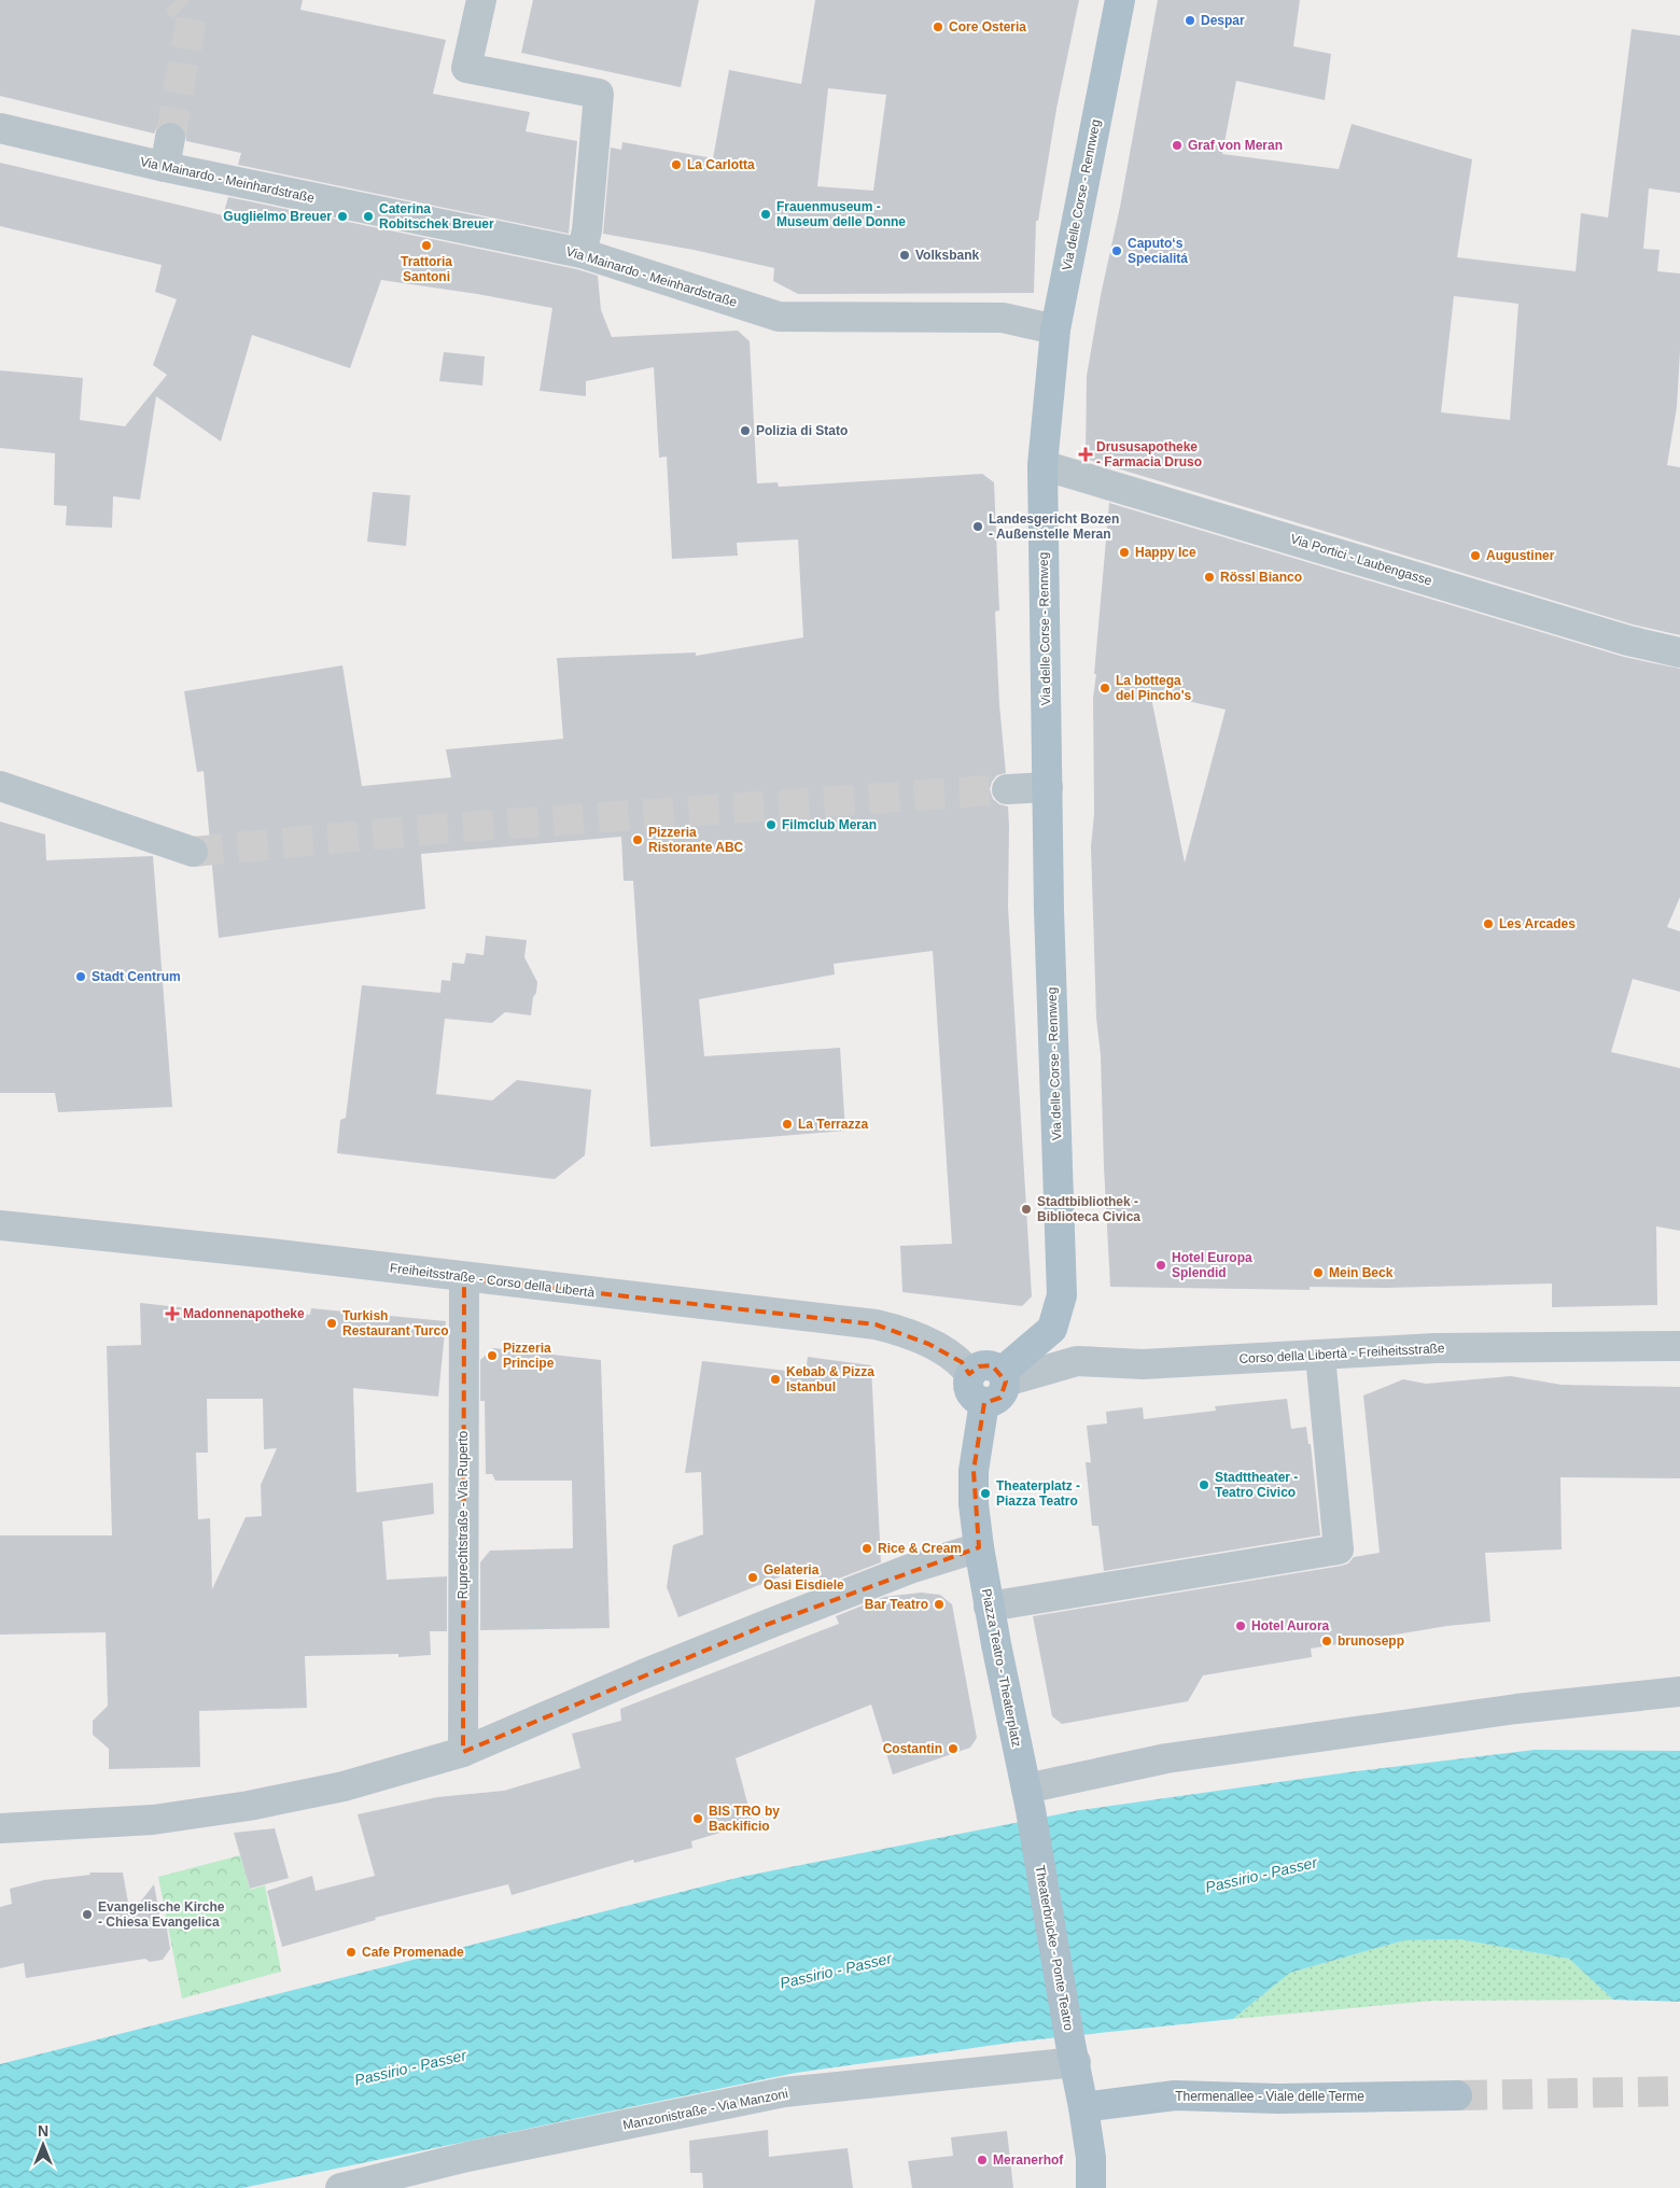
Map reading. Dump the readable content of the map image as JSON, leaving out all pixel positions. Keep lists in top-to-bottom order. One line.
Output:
{"streets":{"main road":["Via delle Corse - Rennweg","Piazza Teatro - Theaterplatz","Theaterbrücke - Ponte Teatro","Thermenallee - Viale delle Terme"],"street":["Via Mainardo - Meinhardstraße","Via Portici - Laubengasse","Freiheitsstraße - Corso della Libertà","Corso della Libertà - Freiheitsstraße","Ruprechtstraße - Via Ruperto","Manzonistraße - Via Manzoni"]},"crossings":[["Via Mainardo - Meinhardstraße","Via delle Corse - Rennweg"],["Via delle Corse - Rennweg","Via Portici - Laubengasse"],["Via delle Corse - Rennweg","Freiheitsstraße - Corso della Libertà"],["Via delle Corse - Rennweg","Corso della Libertà - Freiheitsstraße"],["Freiheitsstraße - Corso della Libertà","Corso della Libertà - Freiheitsstraße"],["Freiheitsstraße - Corso della Libertà","Ruprechtstraße - Via Ruperto"],["Piazza Teatro - Theaterplatz","Theaterbrücke - Ponte Teatro"],["Theaterbrücke - Ponte Teatro","Thermenallee - Viale delle Terme"],["Theaterbrücke - Ponte Teatro","Manzonistraße - Via Manzoni"]],"water":["Passirio - Passer"],"places":{"other":["Despar","Core Osteria","Graf von Meran","La Carlotta","Frauenmuseum - Museum delle Donne","Guglielmo Breuer","Caterina Robitschek Breuer","Trattoria Santoni","Caputo‘s Specialitá","Volksbank","Polizia di Stato","Landesgericht Bozen - Außenstelle Meran","Happy Ice","Augustiner","Rössl Bianco","La bottega del Pincho's","Filmclub Meran","Pizzeria Ristorante ABC","Les Arcades","Stadt Centrum","La Terrazza","Stadtbibliothek - Biblioteca Civica","Hotel Europa Splendid","Mein Beck","Turkish Restaurant Turco","Pizzeria Principe","Kebab & Pizza Istanbul","Stadttheater - Teatro Civico","Theaterplatz - Piazza Teatro","Rice & Cream","Gelateria Oasi Eisdiele","Bar Teatro","Hotel Aurora","brunosepp","Costantin","BIS TRO by Backificio","Evangelische Kirche - Chiesa Evangelica","Cafe Promenade","Meranerhof"],"health":["Drususapotheke - Farmacia Druso","Madonnenapotheke"]},"north":"top"}
